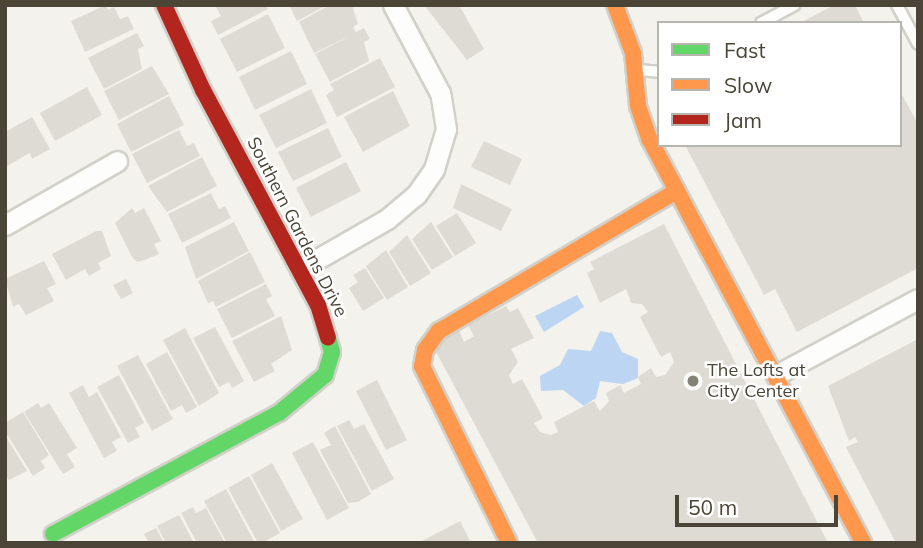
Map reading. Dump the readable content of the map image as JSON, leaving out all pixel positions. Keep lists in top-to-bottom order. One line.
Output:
{"streets":{"street":["Southern Gardens Drive"]},"places":["The Lofts at City Center"],"legend":["Fast","Slow","Jam"],"scale_bar":"50 m"}
